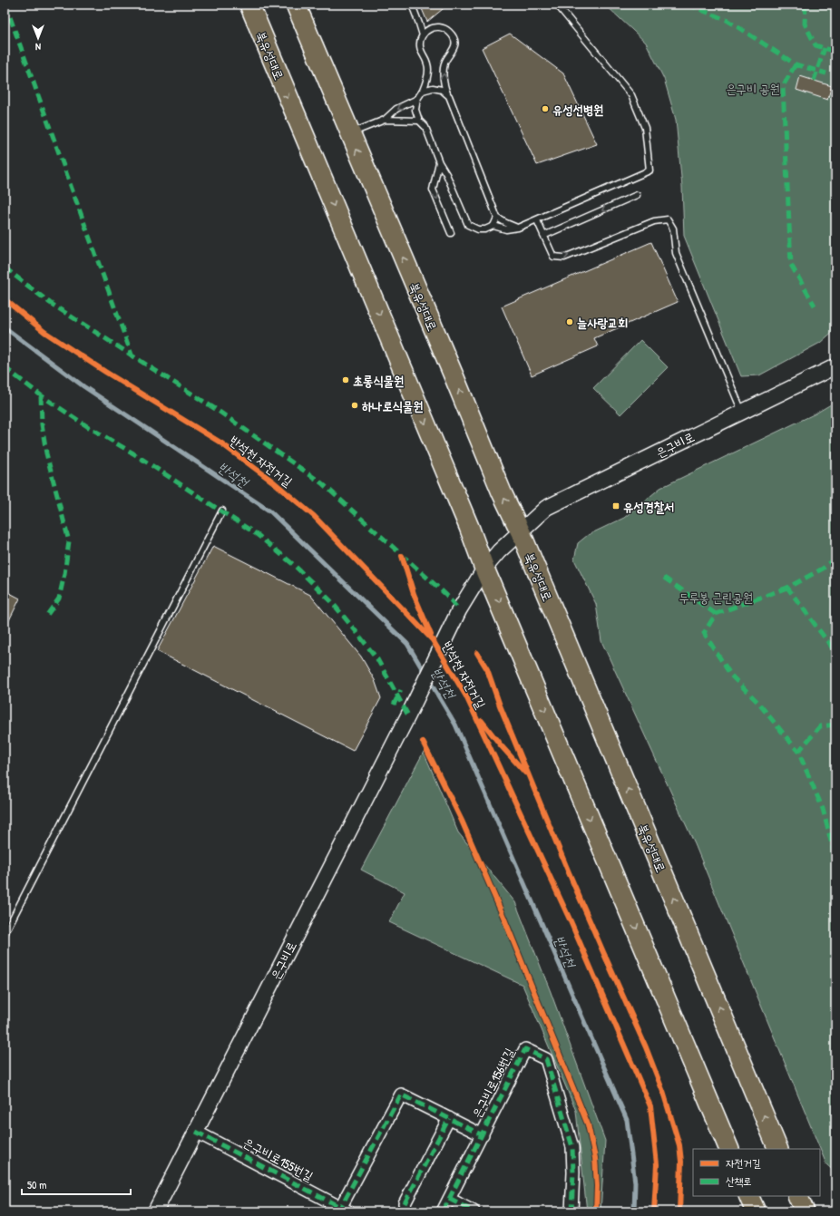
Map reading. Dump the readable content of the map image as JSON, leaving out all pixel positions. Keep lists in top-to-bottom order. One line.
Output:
{"streets":{"main road":["북유성대로"],"street":["은구비로","은구비로156번길","은구비로155번길"],"cycle path":["반석천 자전거길"]},"crossings":[["북유성대로","은구비로"],["은구비로","은구비로155번길"]],"water":["반석천"],"parks":["은구비 공원","두루봉 근린공원"],"places":{"other":["유성선병원","늘사랑교회","초롱식물원","하나로식물원"],"transit":["유성경찰서"]},"legend":["자전거길","산책로"],"scale_bar":"50 m","north":"bottom"}
